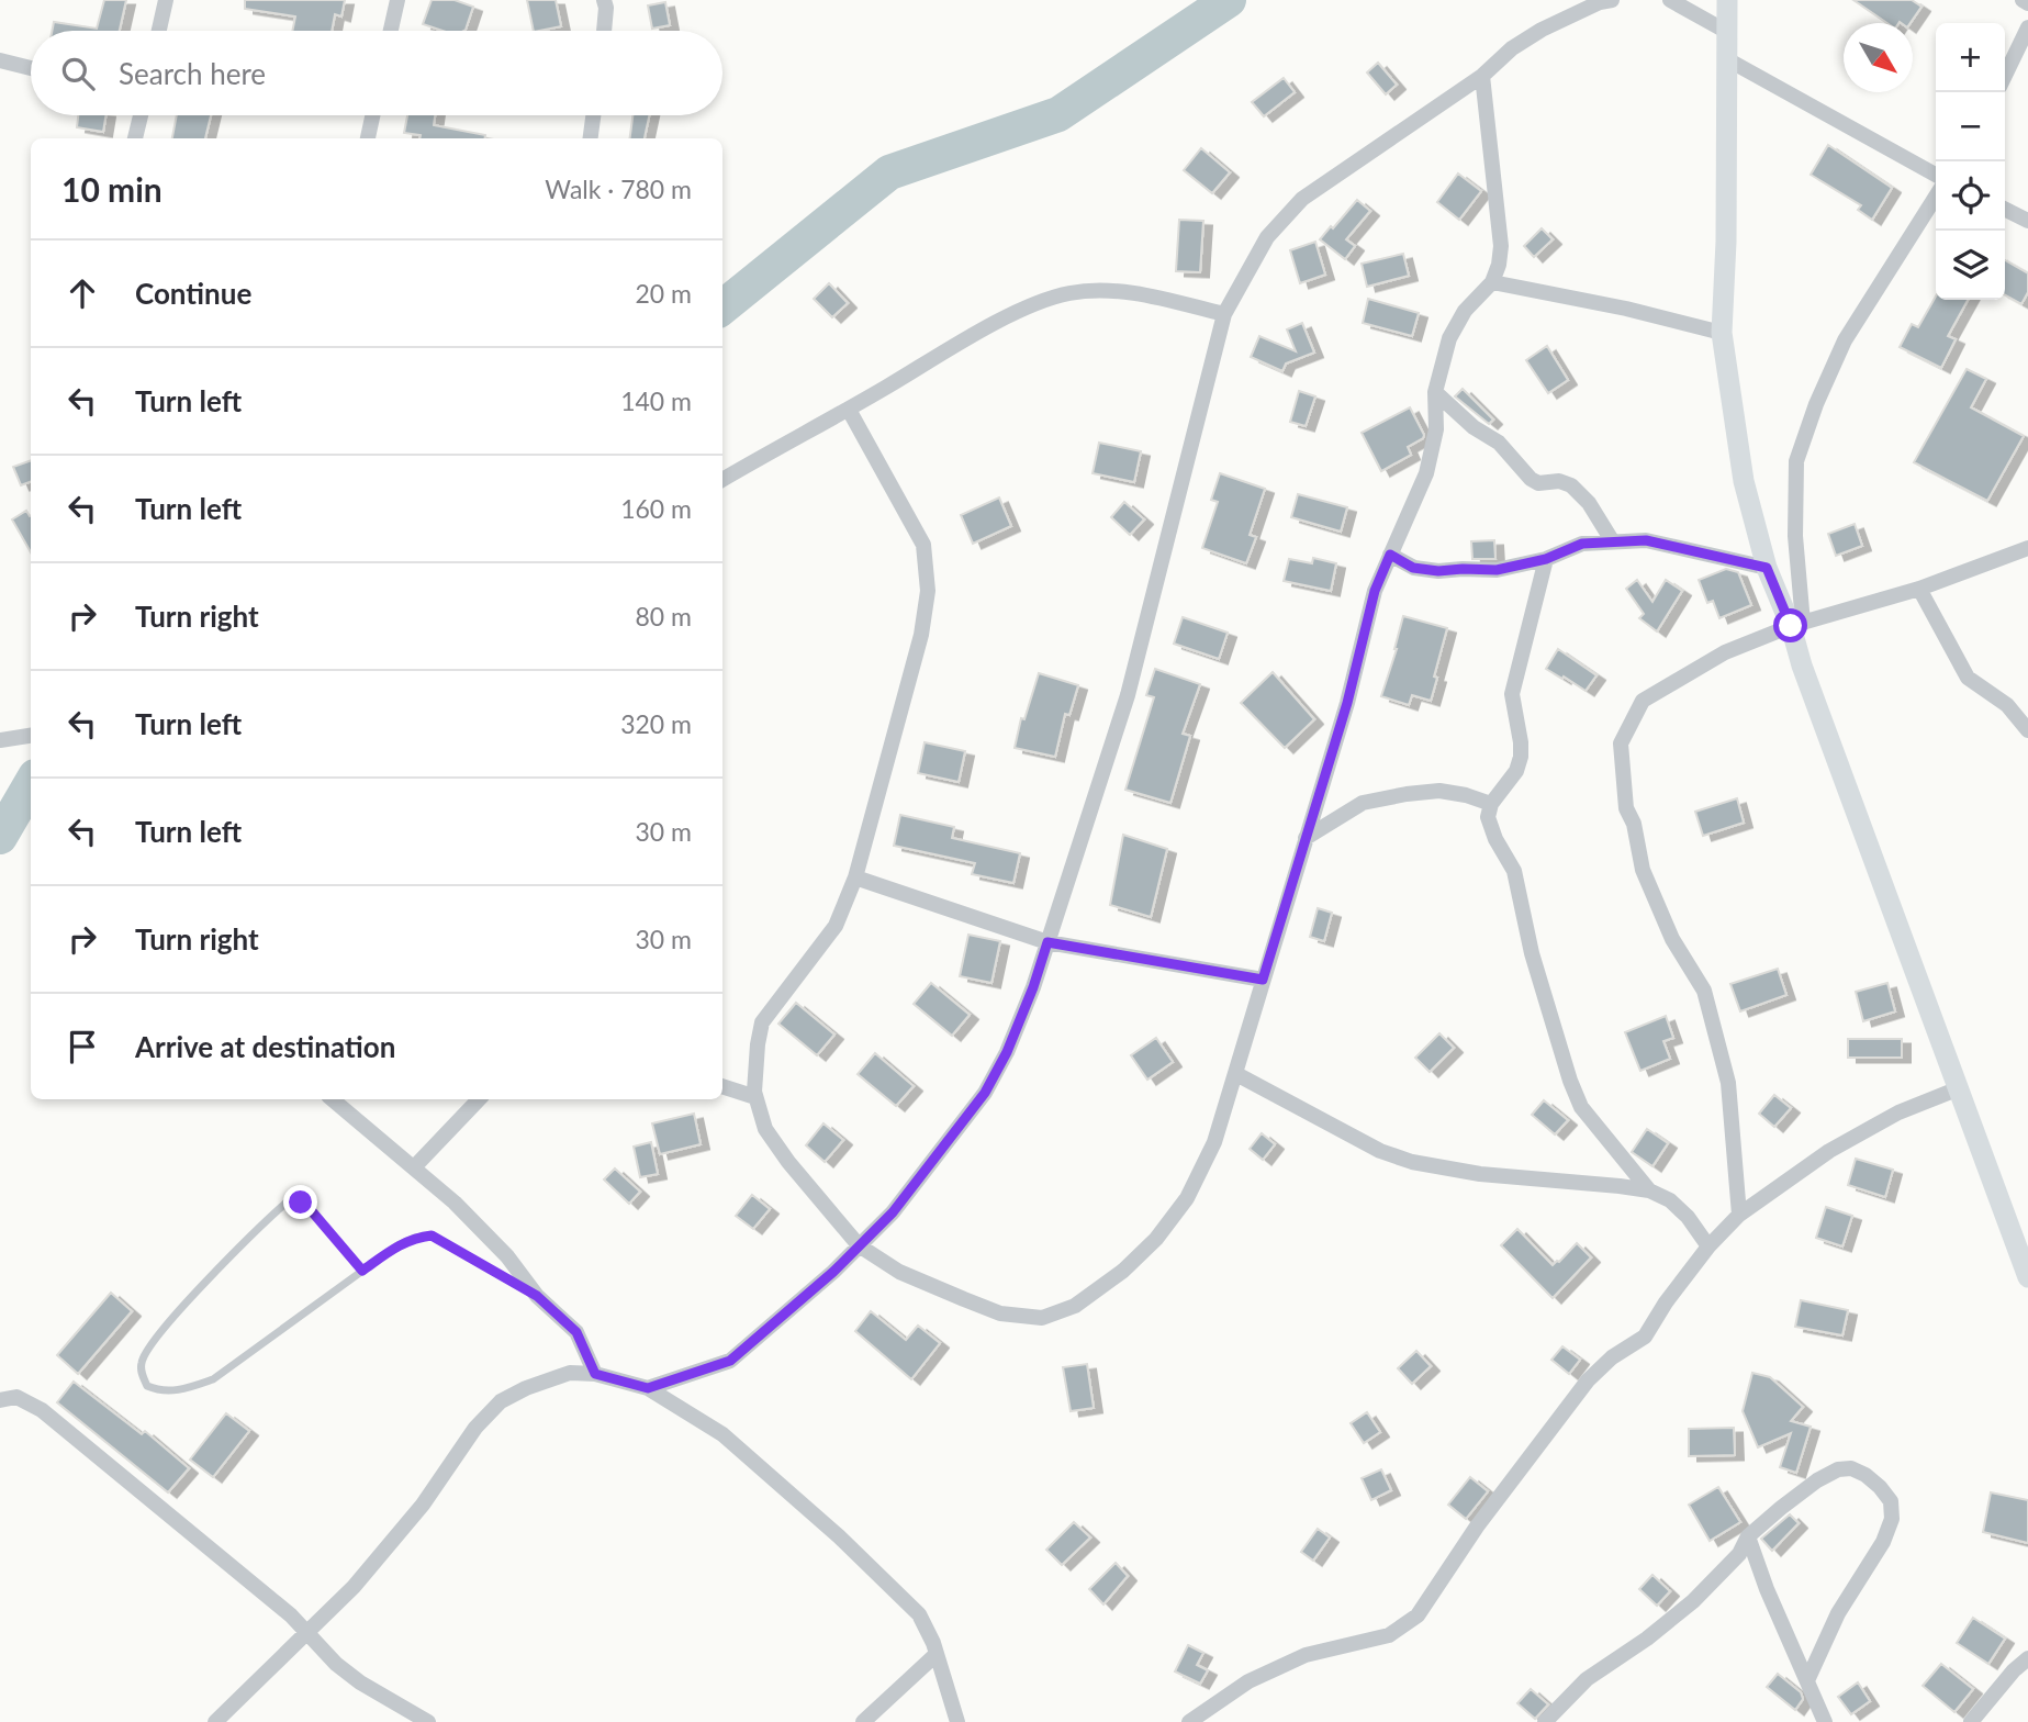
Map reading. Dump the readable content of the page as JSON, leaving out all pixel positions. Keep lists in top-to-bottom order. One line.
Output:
{"north":"bottom right","page":{"map_buttons":["+","−"],"search":"Search here","heading":["10 min","Walk · 780 m"],"list":[["Continue","20 m"],["Turn left","140 m"],["Turn left","160 m"],["Turn right","80 m"],["Turn left","320 m"],["Turn left","30 m"],["Turn right","30 m"],"Arrive at destination"]}}
